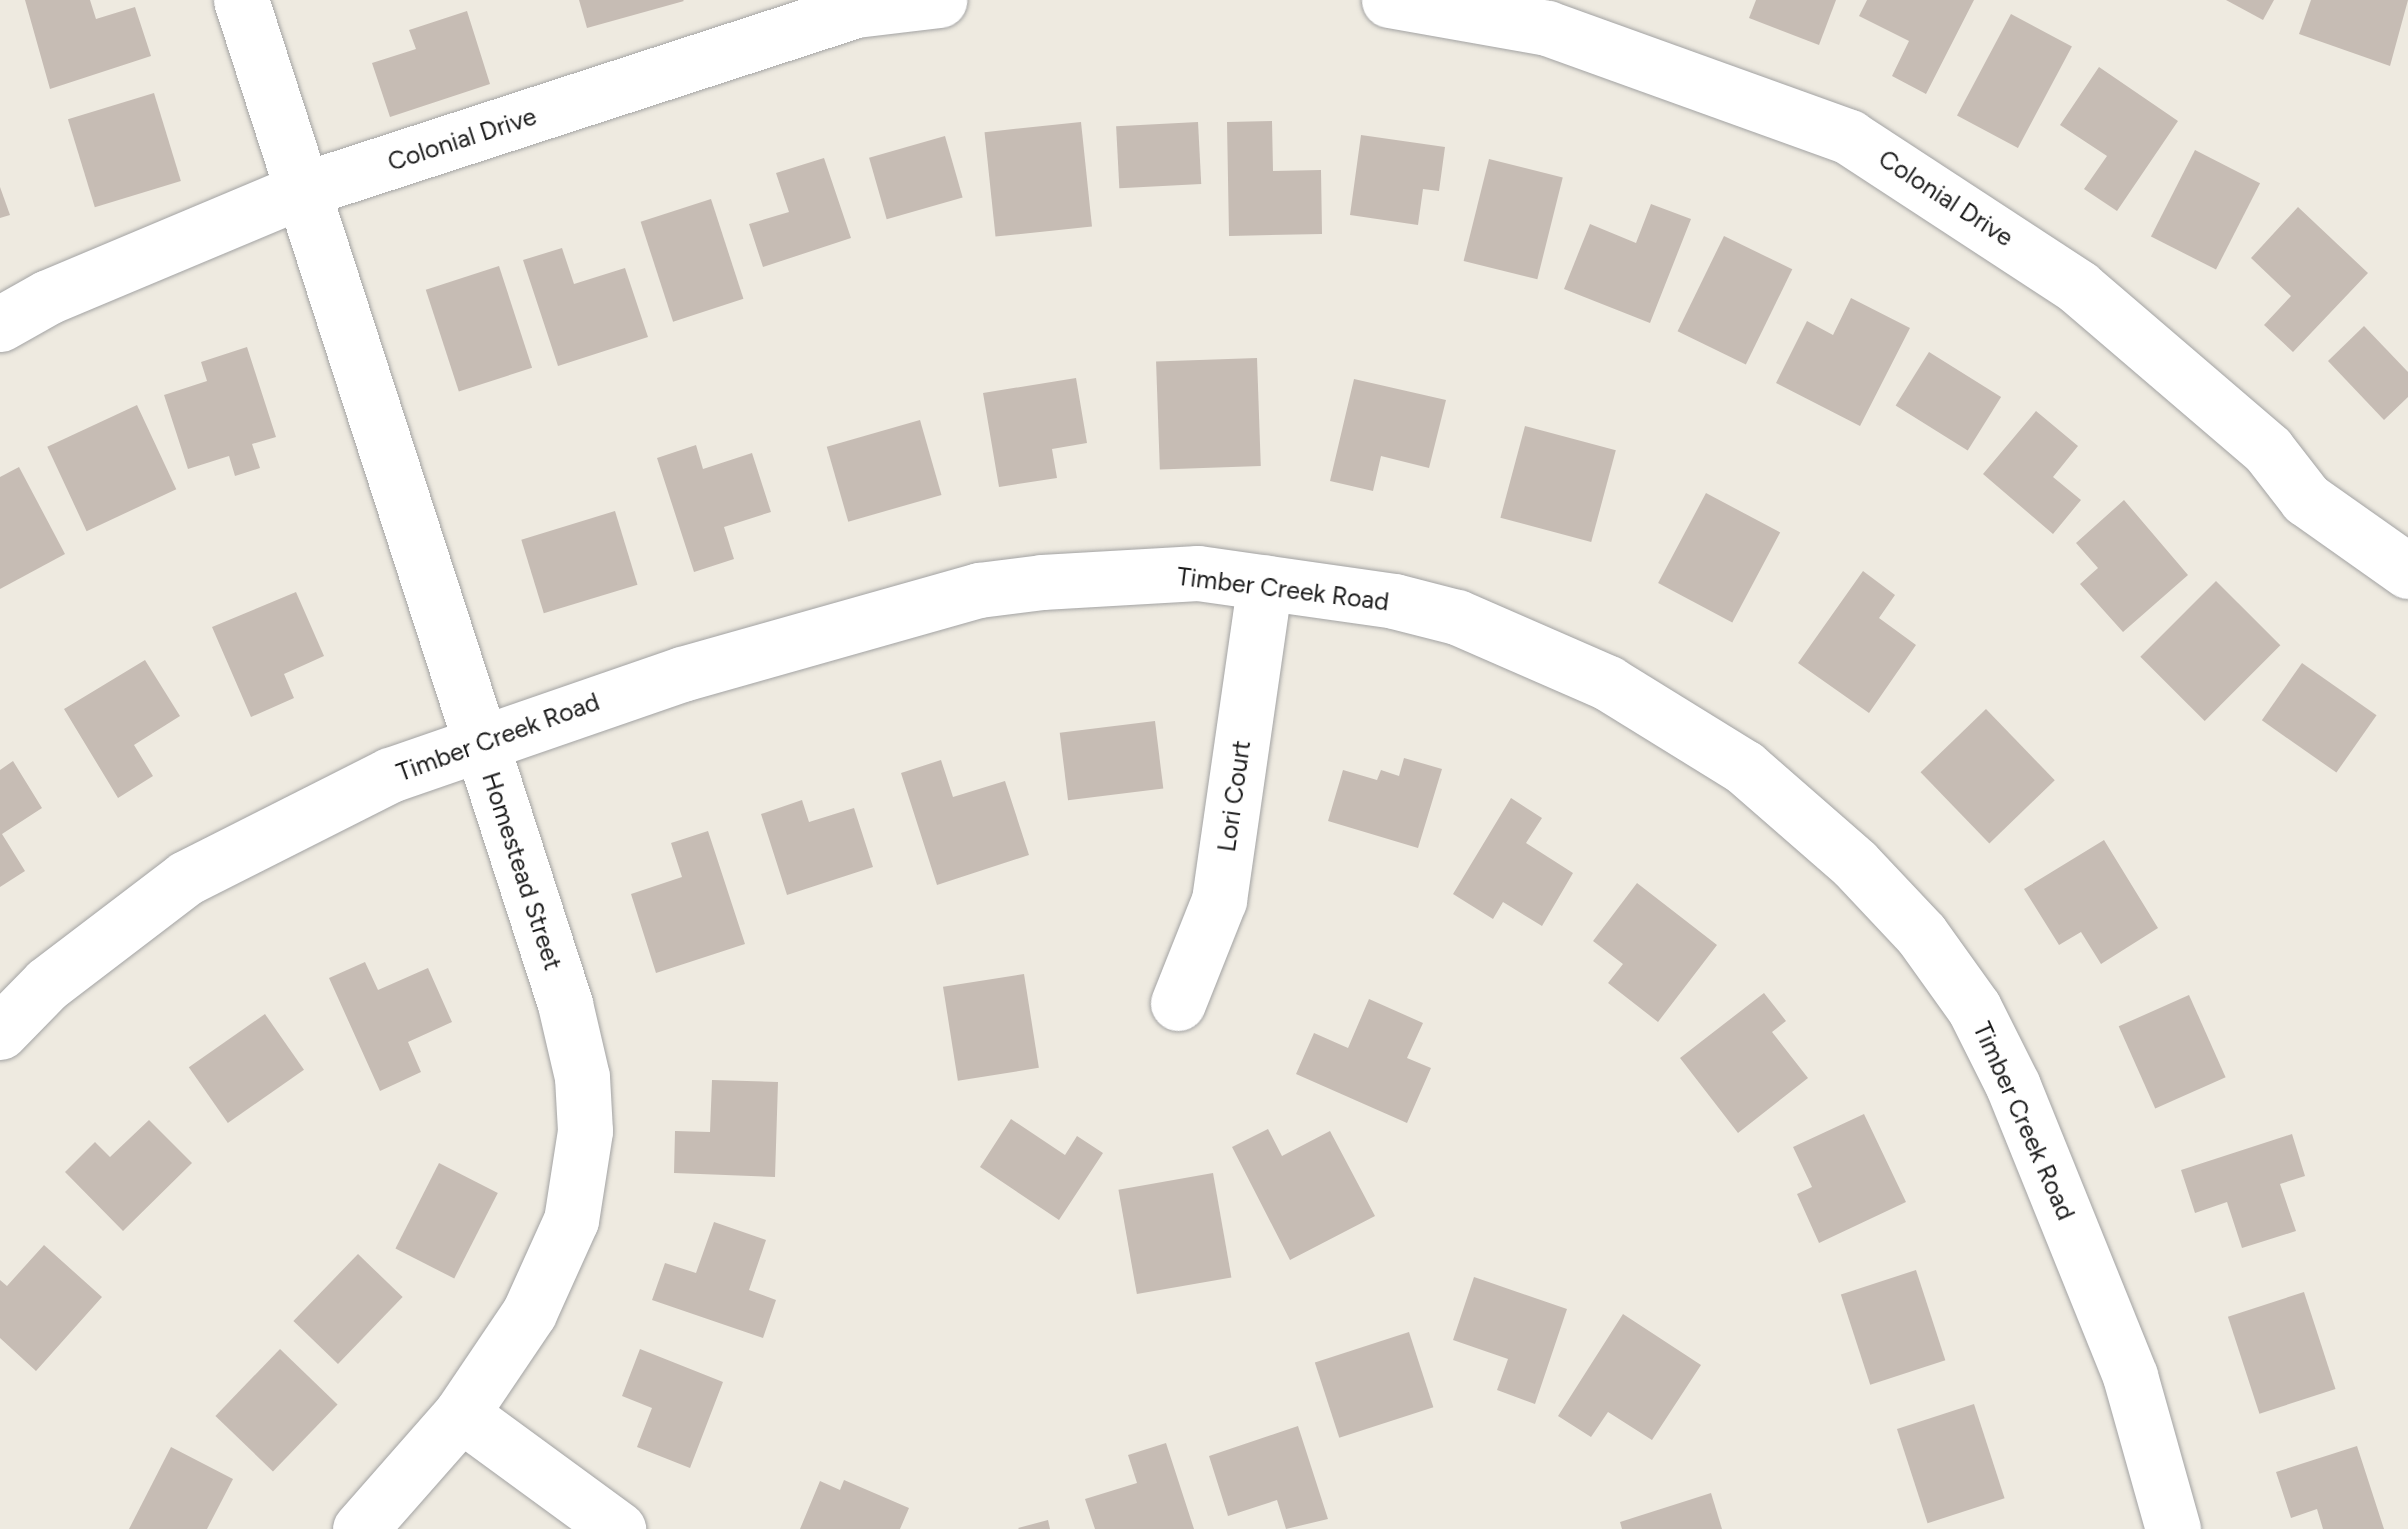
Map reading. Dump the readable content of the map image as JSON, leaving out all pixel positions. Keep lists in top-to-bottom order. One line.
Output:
{"streets":{"street":["Colonial Drive","Timber Creek Road","Lori Court","Homestead Street"]},"crossings":[["Colonial Drive","Homestead Street"],["Timber Creek Road","Lori Court"],["Timber Creek Road","Homestead Street"]]}
